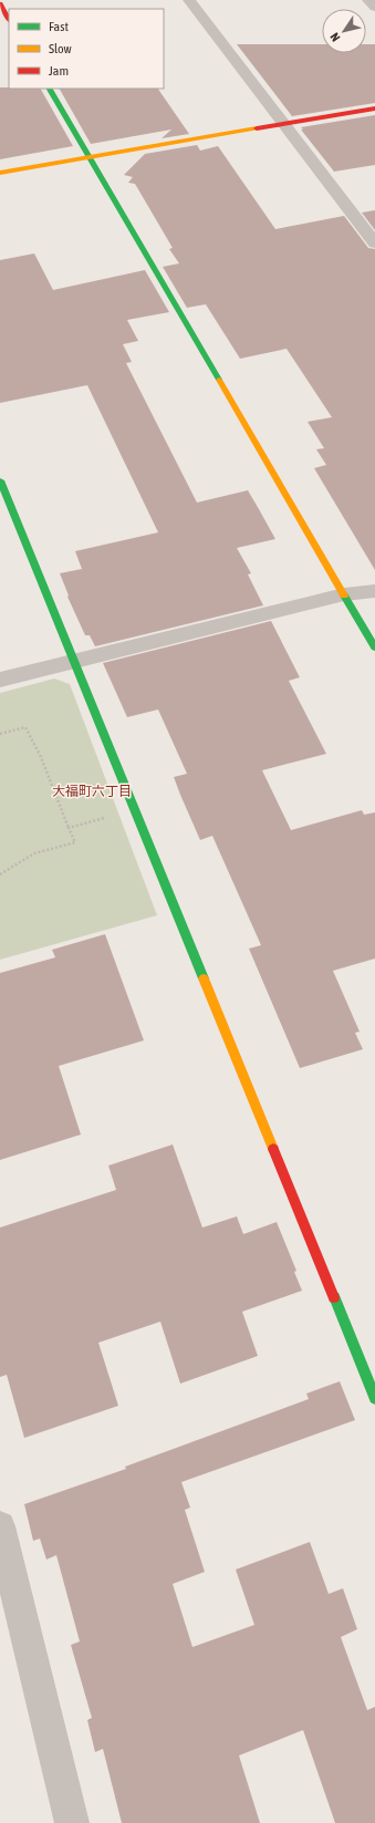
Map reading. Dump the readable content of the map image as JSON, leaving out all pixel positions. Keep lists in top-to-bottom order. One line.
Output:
{"districts":["大福町六丁目"],"legend":["Fast","Slow","Jam"],"north":"bottom left"}
